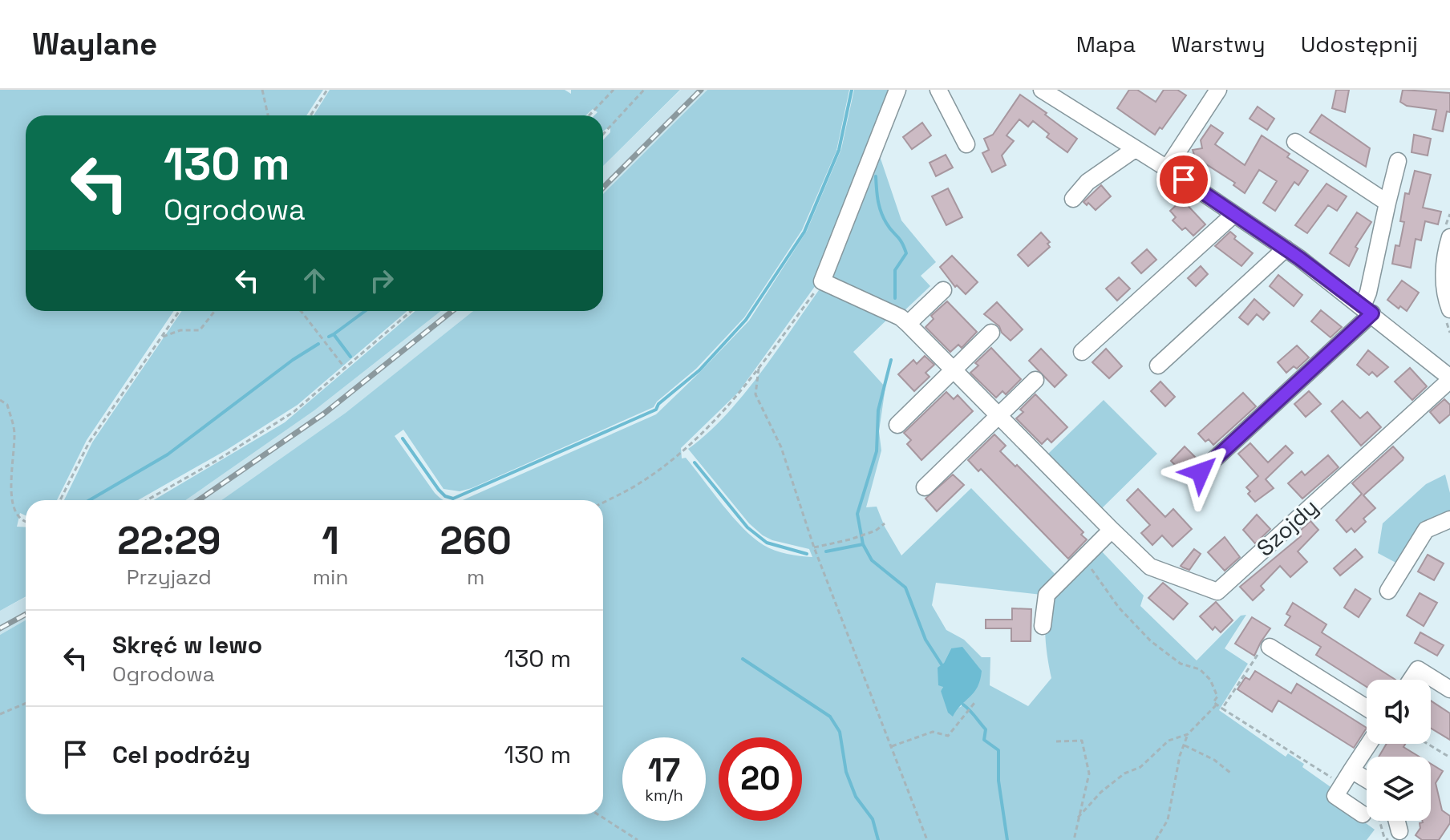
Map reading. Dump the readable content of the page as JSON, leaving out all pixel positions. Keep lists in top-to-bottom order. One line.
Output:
{"streets":{"street":["Szojdy"]},"page":{"header":"Waylane","nav":["Mapa","Warstwy","Udostępnij"],"turn":["130 m","Ogrodowa"],"eta":["22:29","Przyjazd","1","min","260","m"],"list":[{"name":"Skręć w lewo","note":"Ogrodowa","value":"130 m"},{"name":"Cel podróży","value":"130 m"}],"speed":"17 km/h","limit":"20"}}
